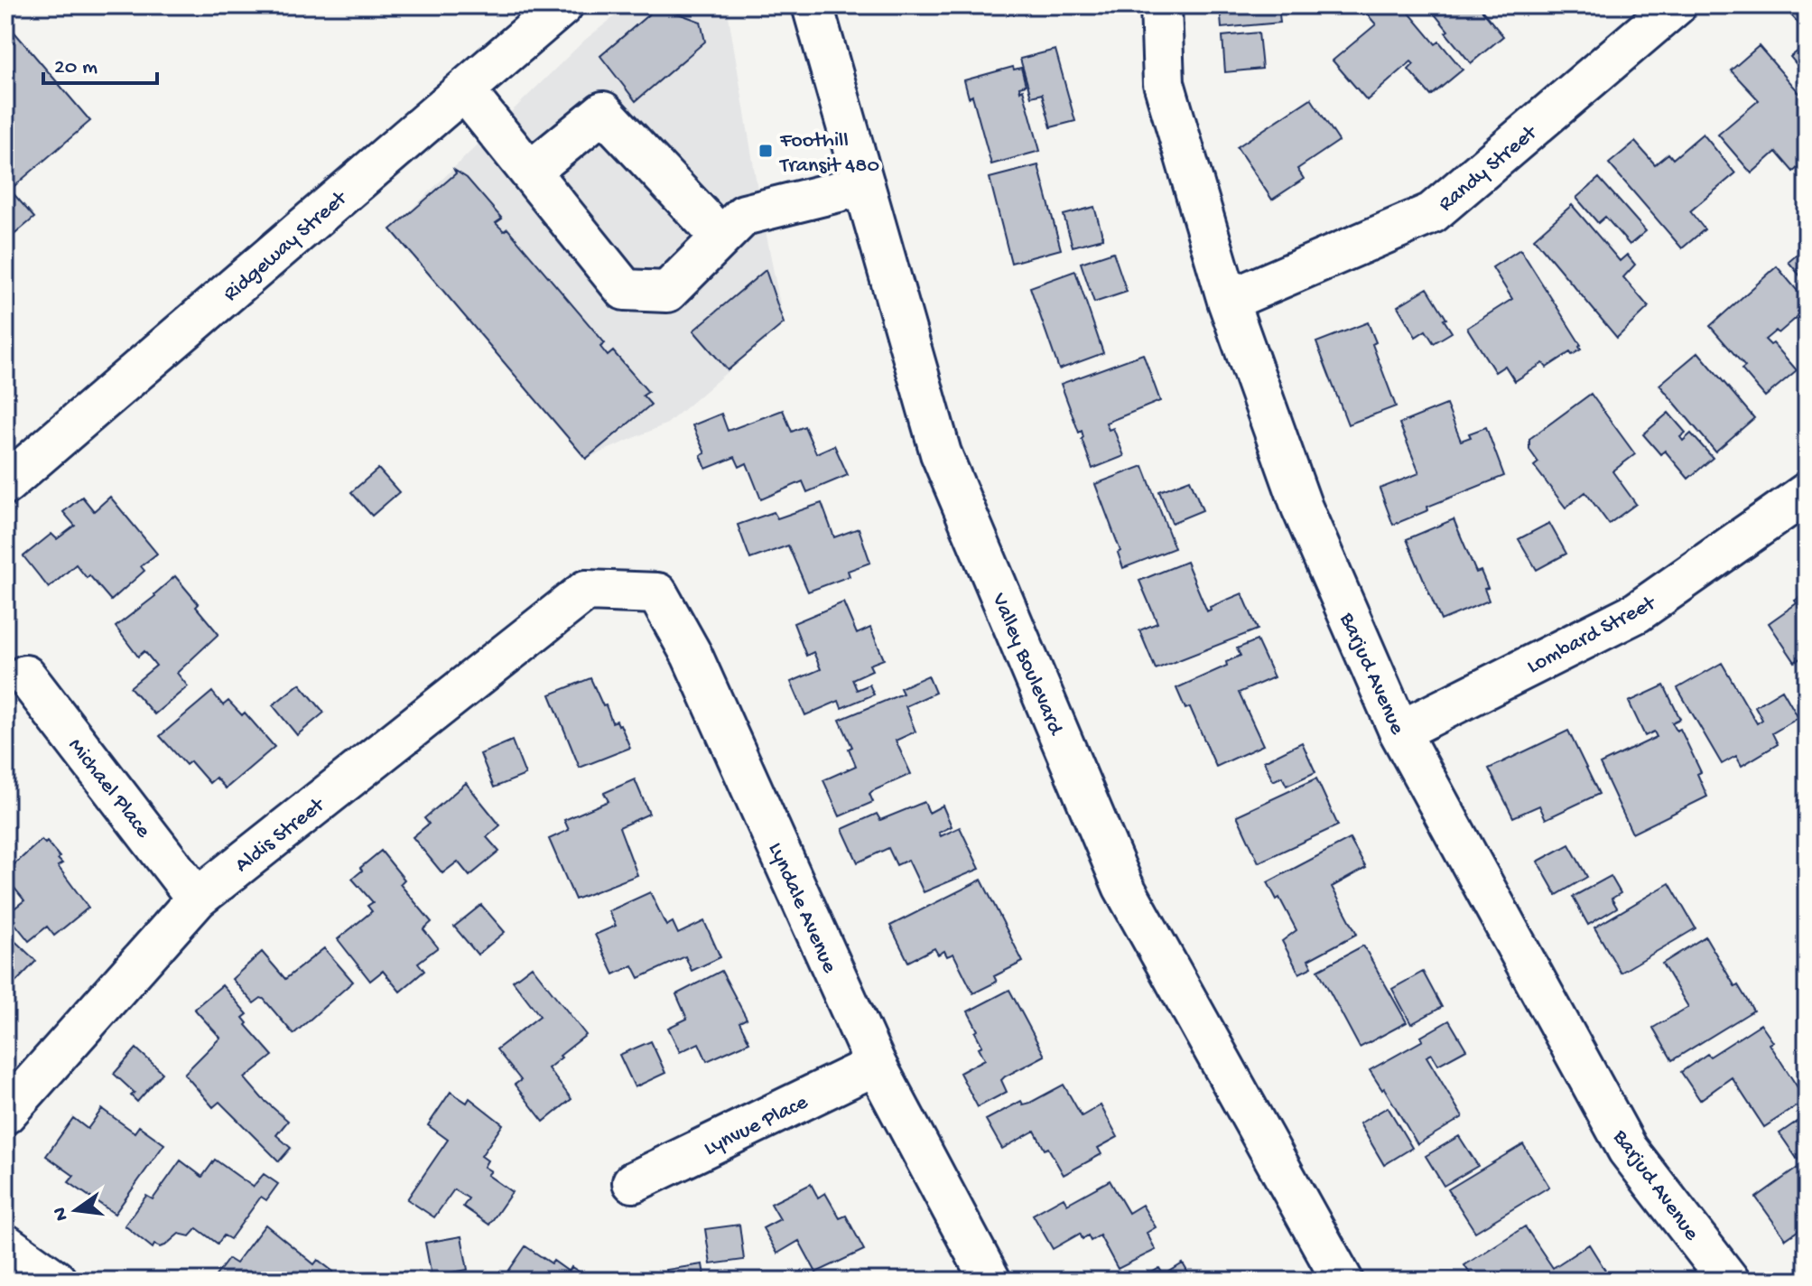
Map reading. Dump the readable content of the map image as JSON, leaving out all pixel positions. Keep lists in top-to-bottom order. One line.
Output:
{"streets":{"street":["Randy Street","Ridgeway Street","Lombard Street","Valley Boulevard","Barjud Avenue","Michael Place","Aldis Street","Lyndale Avenue","Lynvue Place"]},"crossings":[["Randy Street","Barjud Avenue"],["Lombard Street","Barjud Avenue"],["Michael Place","Aldis Street"],["Aldis Street","Lyndale Avenue"],["Lyndale Avenue","Lynvue Place"]],"places":{"transit":["Foothill Transit 480"]},"scale_bar":"20 m","north":"left"}
